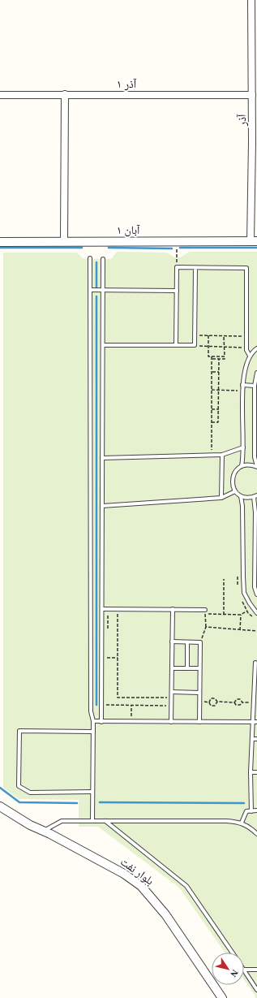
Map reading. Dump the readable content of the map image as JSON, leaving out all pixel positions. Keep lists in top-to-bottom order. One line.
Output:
{"streets":{"street":["آذر ۱","آذر","آبان ۱","بلوار نفت"]},"crossings":[["آذر ۱","آذر"],["آذر","آبان ۱"]],"north":"bottom right"}
